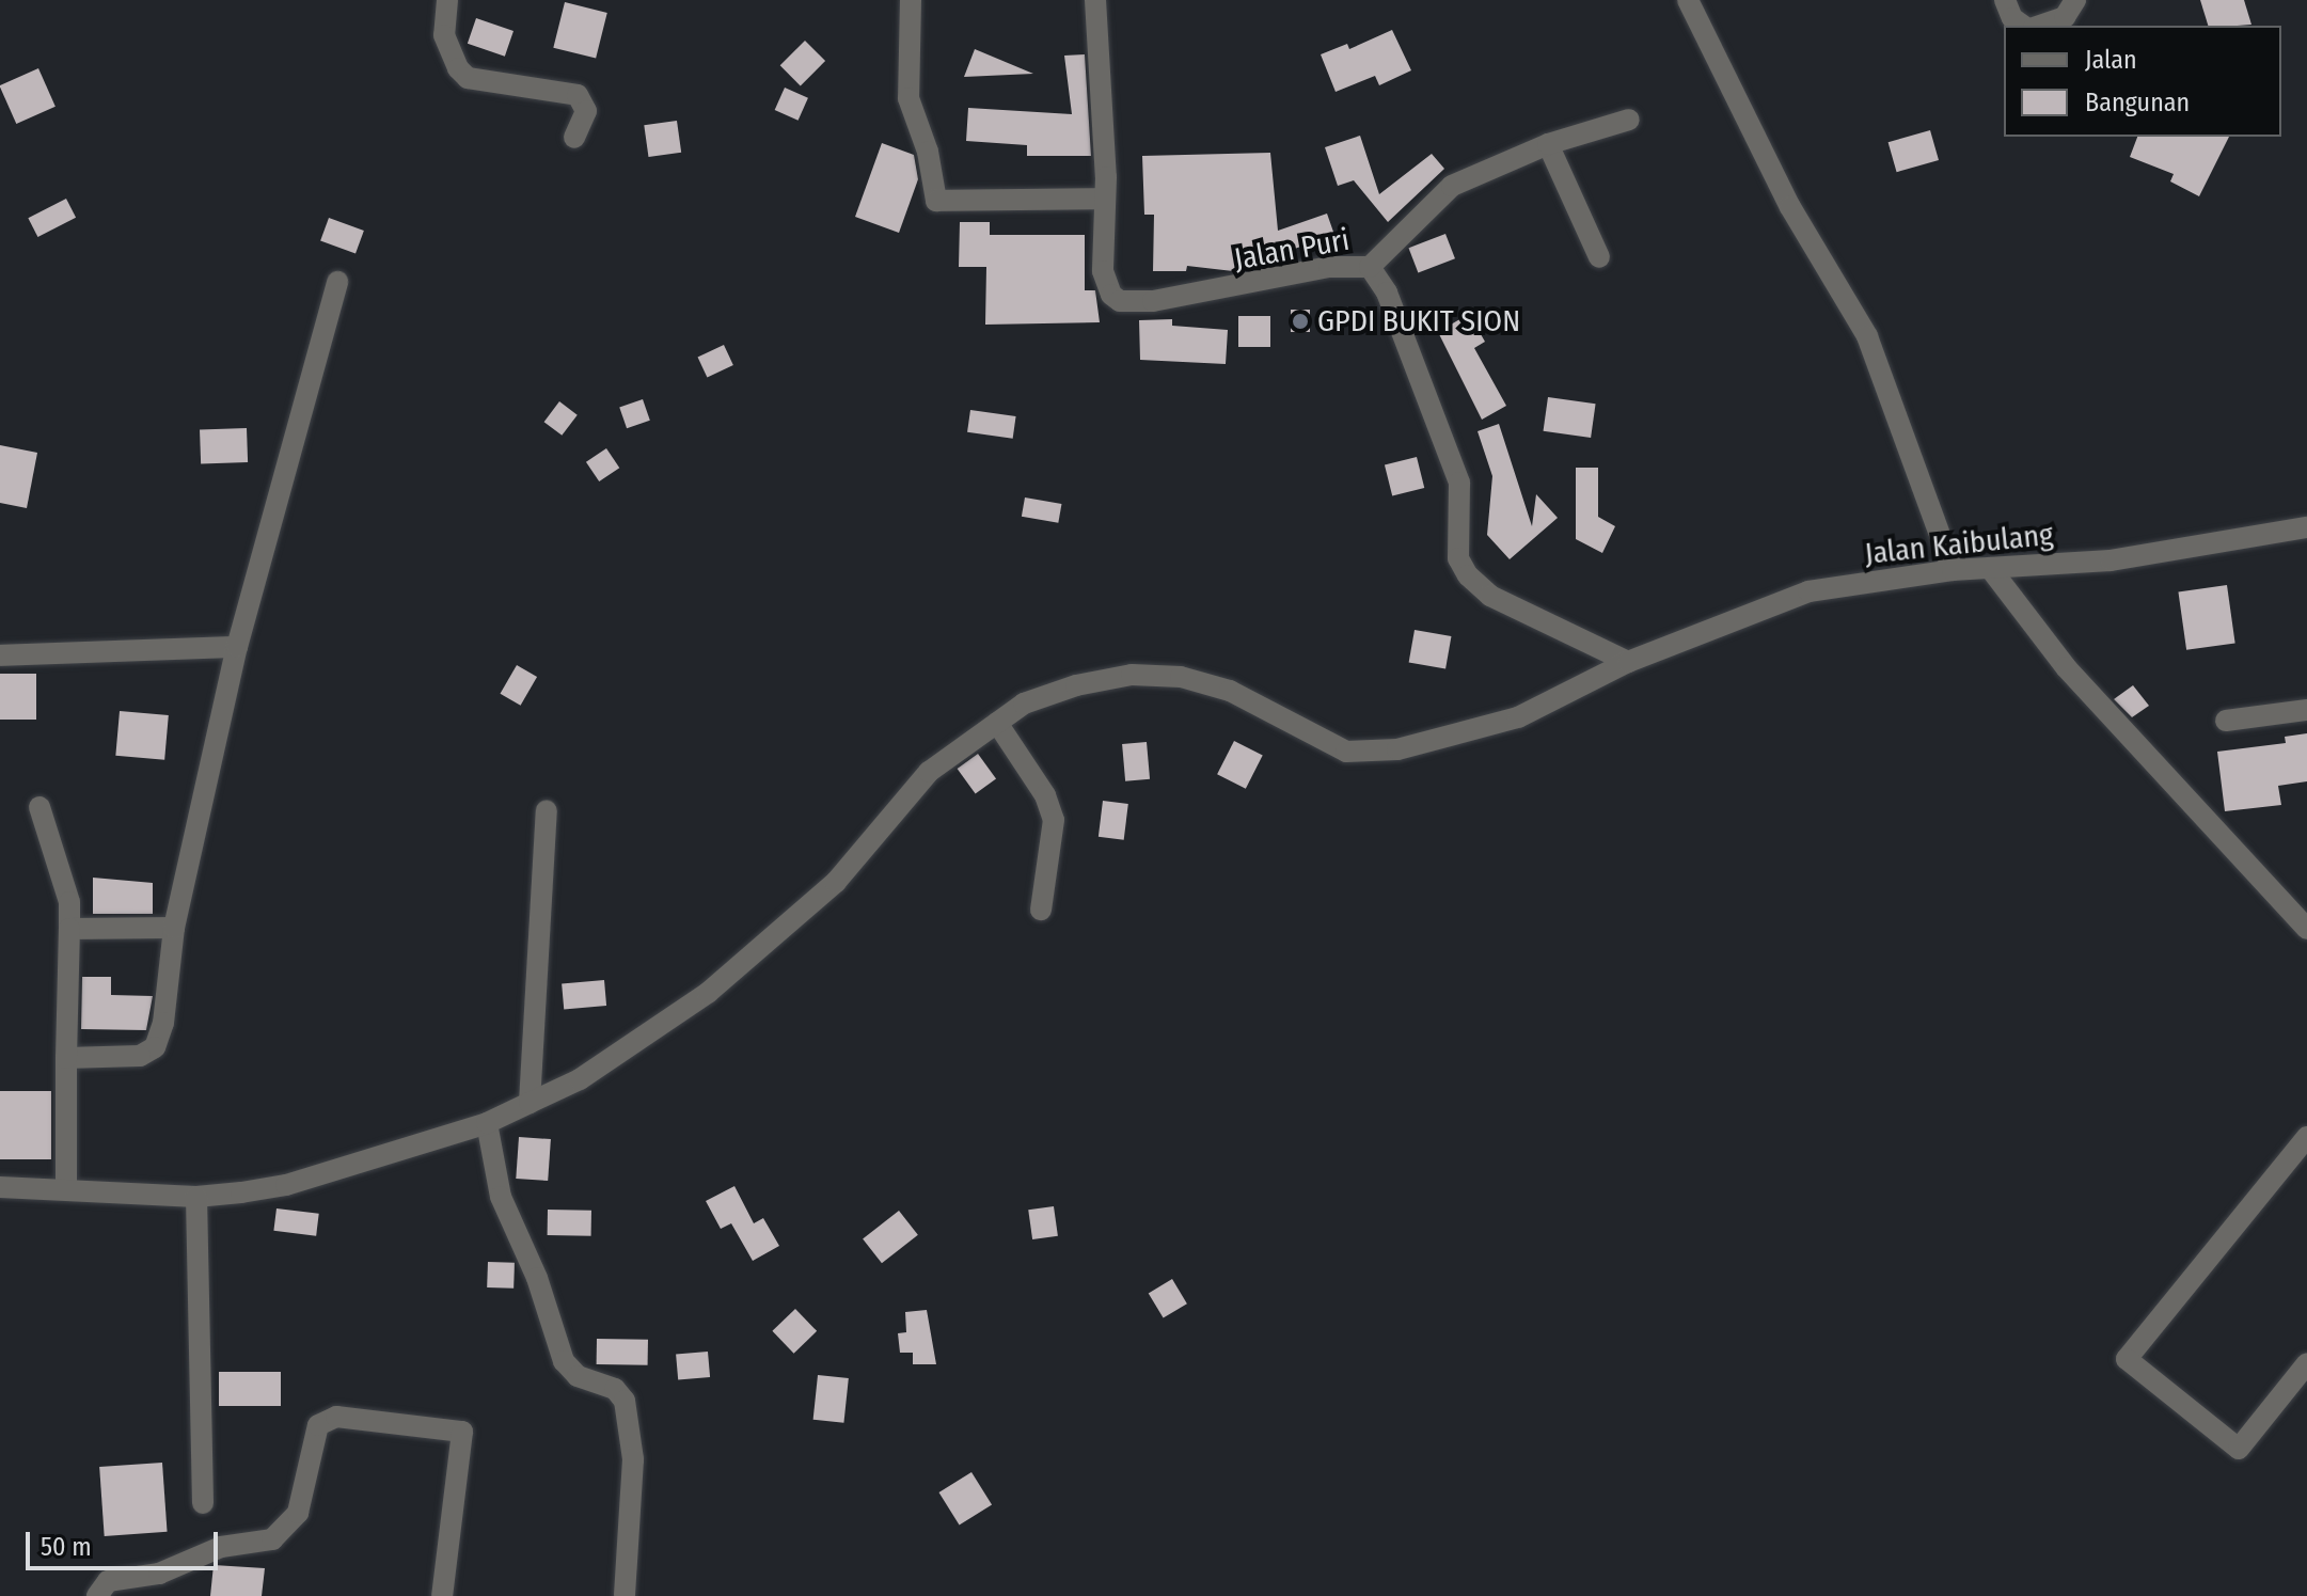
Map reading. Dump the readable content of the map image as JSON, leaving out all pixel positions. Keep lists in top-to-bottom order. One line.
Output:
{"streets":{"street":["Jalan Puri","Jalan Kaibulang"]},"crossings":[["Jalan Puri","Jalan Kaibulang"]],"places":["GPDI BUKIT SION"],"legend":["Jalan","Bangunan"],"scale_bar":"50 m"}
